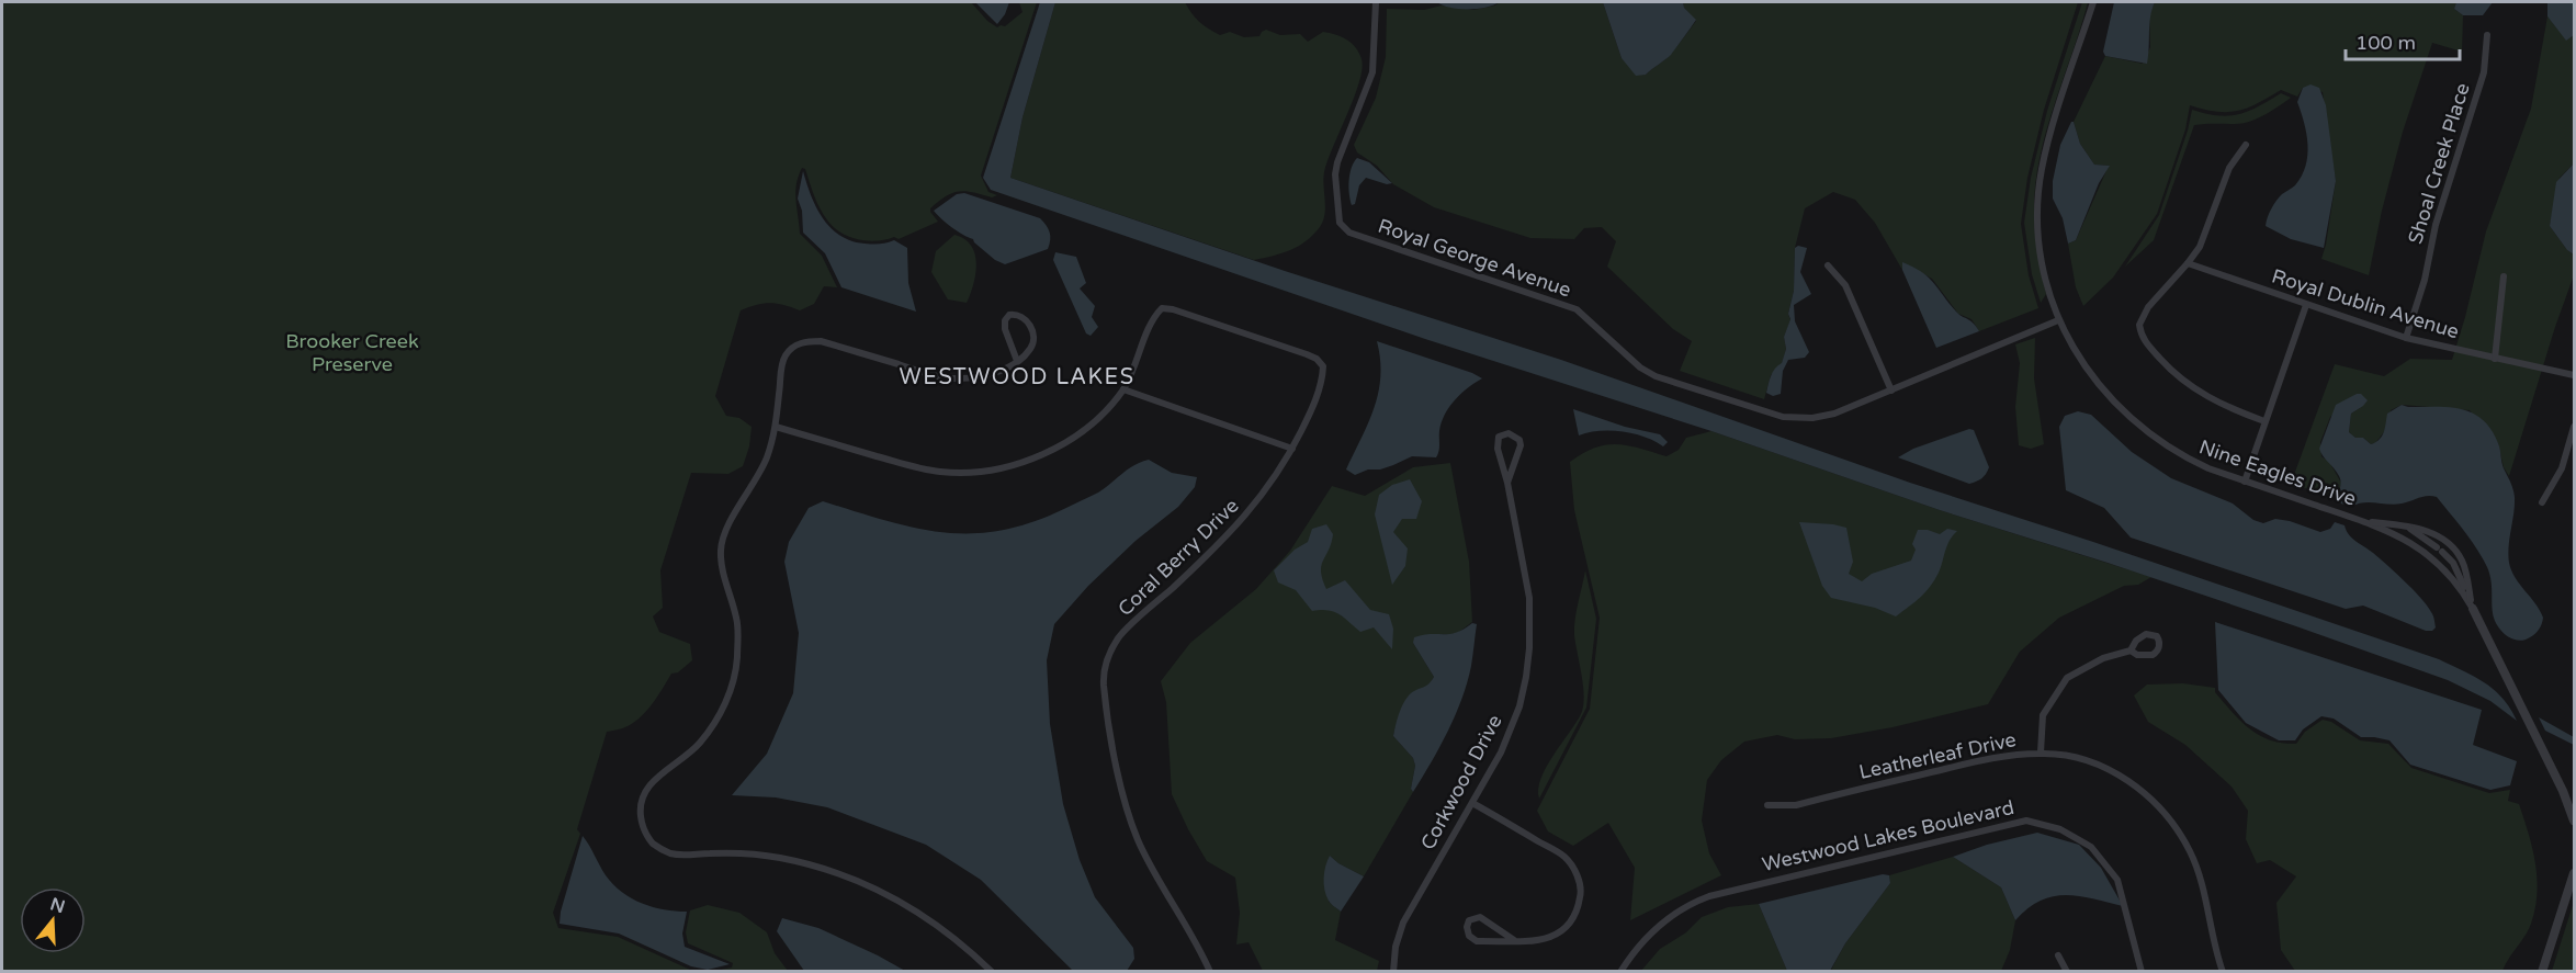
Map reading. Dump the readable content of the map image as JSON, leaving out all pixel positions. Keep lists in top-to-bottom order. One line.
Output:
{"streets":{"street":["Shoal Creek Place","Royal George Avenue","Royal Dublin Avenue","Nine Eagles Drive","Coral Berry Drive","Leatherleaf Drive","Corkwood Drive","Westwood Lakes Boulevard"]},"crossings":[["Shoal Creek Place","Royal Dublin Avenue"],["Royal George Avenue","Nine Eagles Drive"]],"districts":["WESTWOOD LAKES"],"parks":["Brooker Creek Preserve"],"scale_bar":"100 m","north":"top"}
